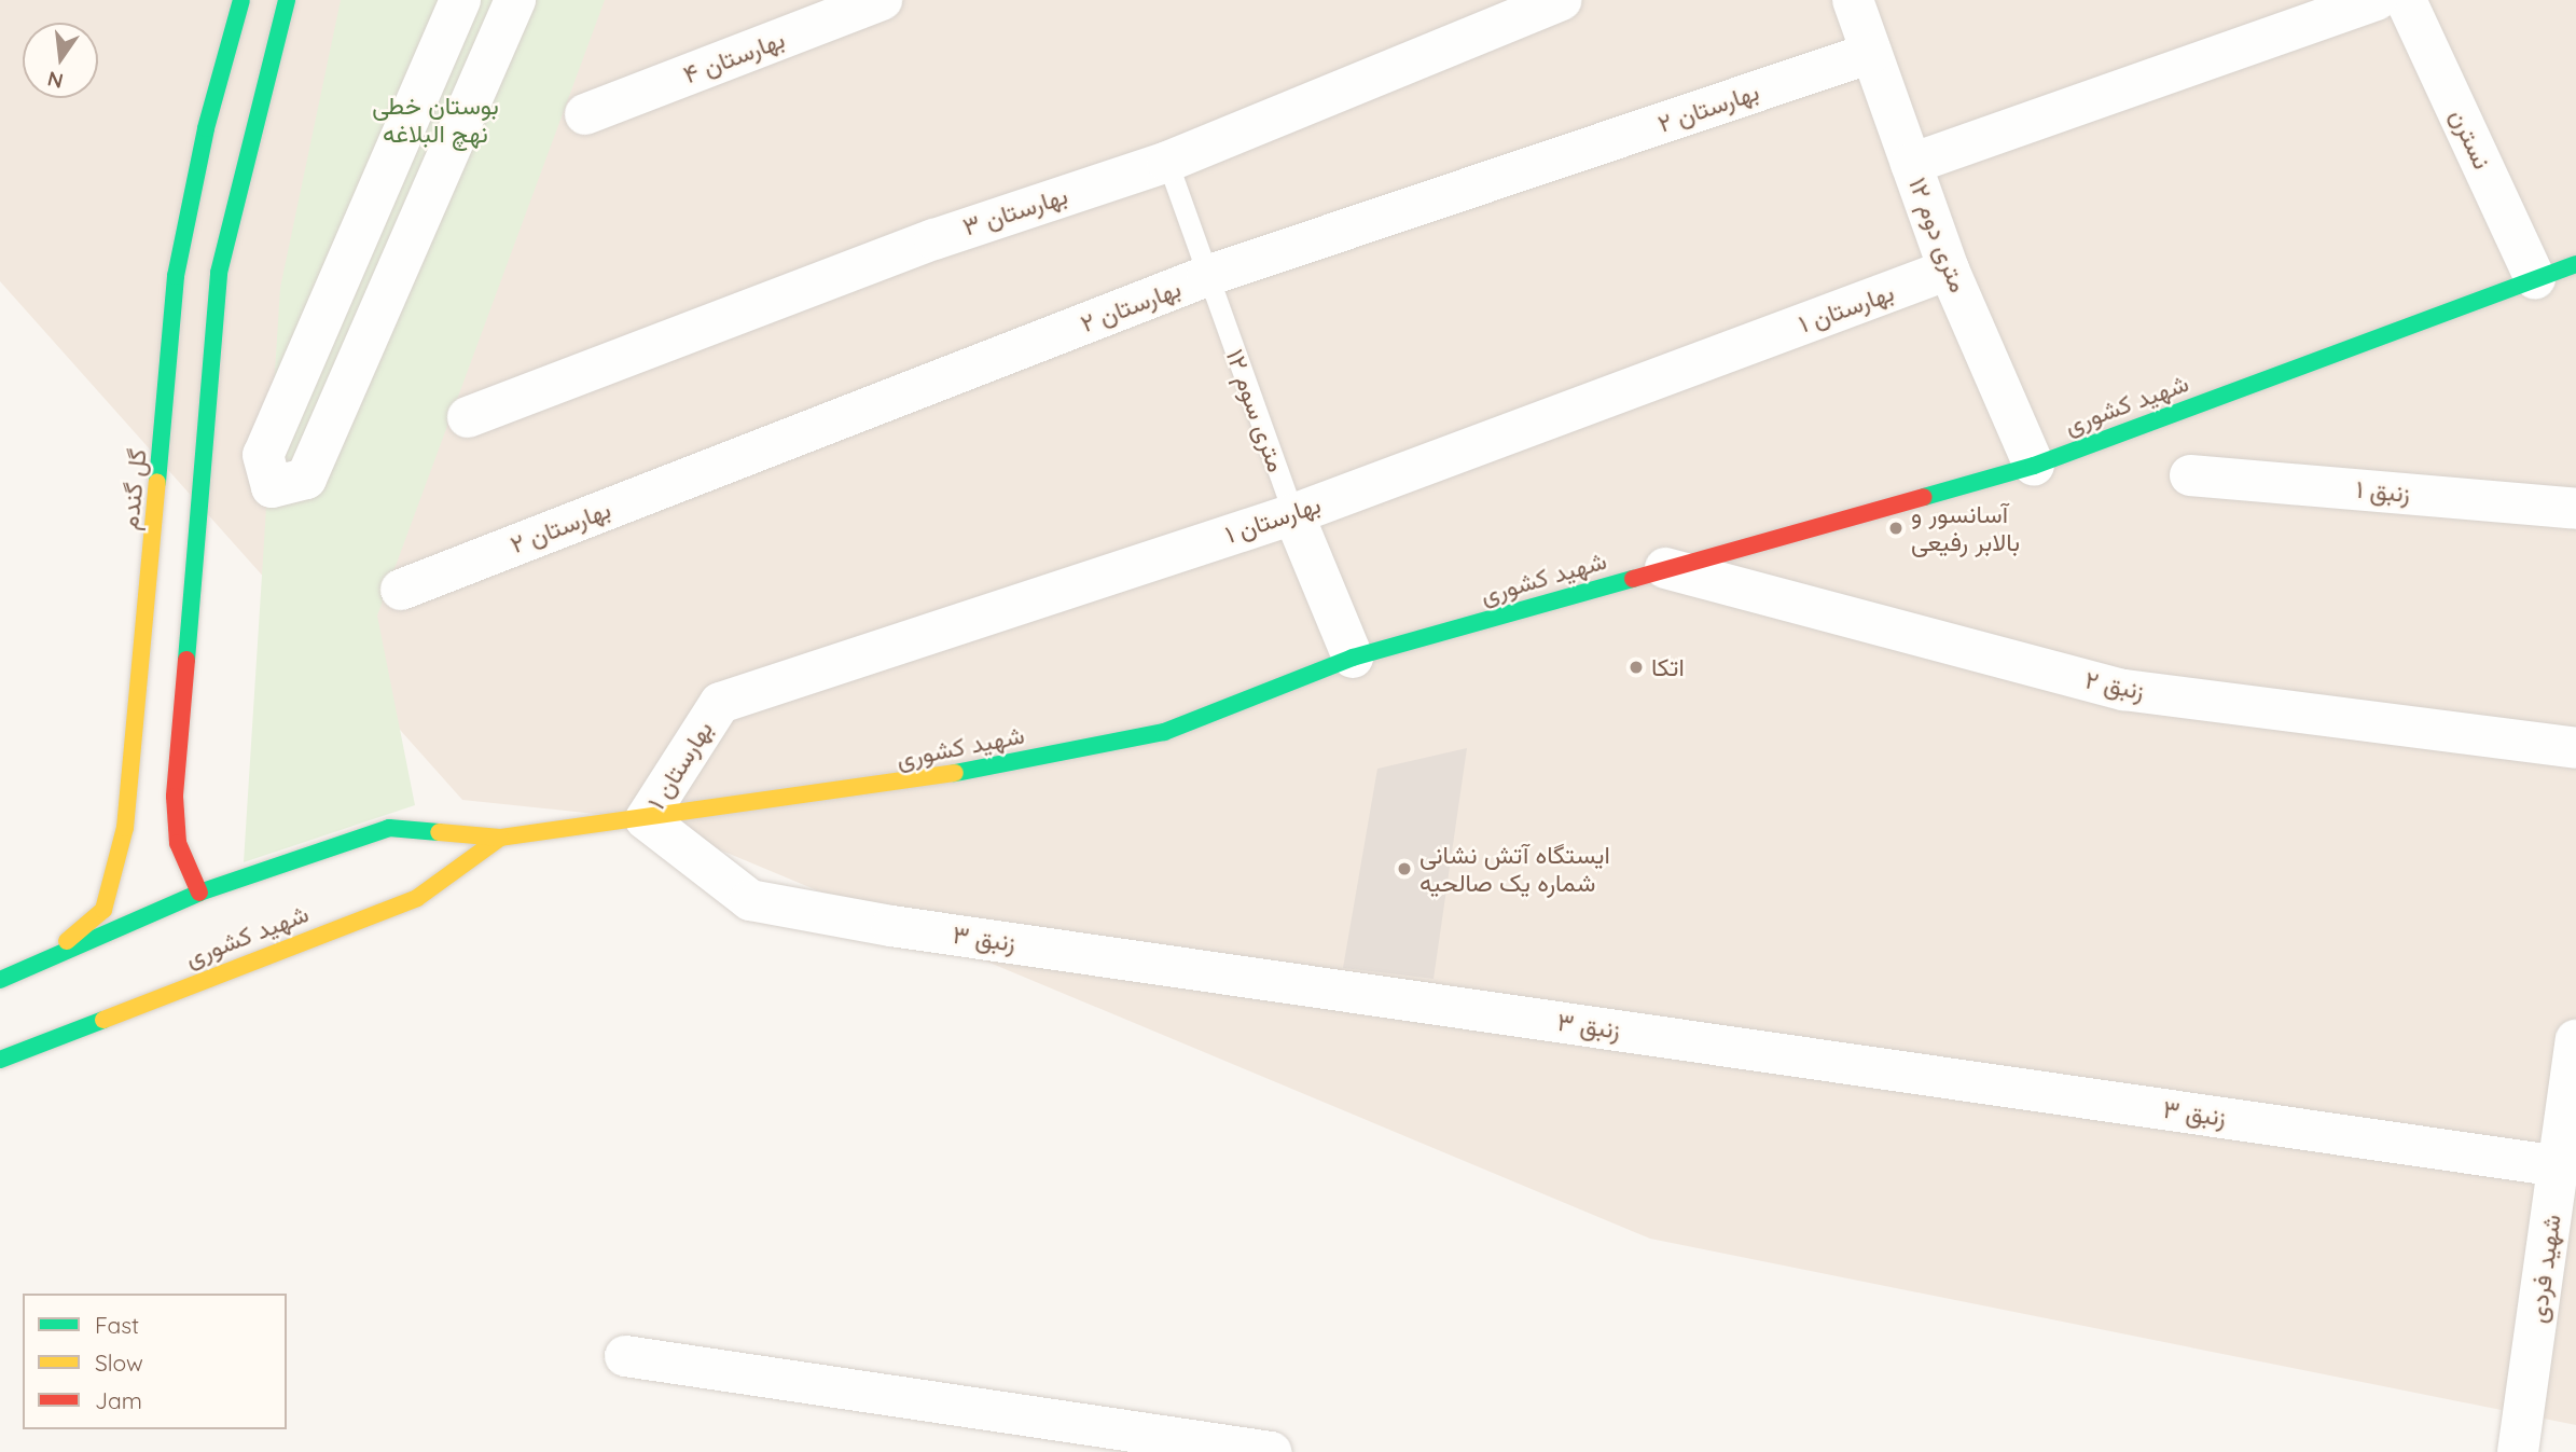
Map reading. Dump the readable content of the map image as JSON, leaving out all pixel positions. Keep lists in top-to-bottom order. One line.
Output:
{"streets":{"main road":["شهید کشوری","گل گندم"],"street":["بهارستان ۴","بهارستان ۲","نسترن","بهارستان ۳","۱۲ متری دوم","بهارستان ۱","۱۲ متری سوم","زنبق ۱","زنبق ۲","زنبق ۳","شهید فردی"]},"crossings":[["بهارستان ۲","۱۲ متری دوم"],["بهارستان ۲","۱۲ متری سوم"],["نسترن","شهید کشوری"],["بهارستان ۳","۱۲ متری سوم"],["۱۲ متری دوم","بهارستان ۱"],["۱۲ متری دوم","شهید کشوری"],["بهارستان ۱","شهید کشوری"],["بهارستان ۱","۱۲ متری سوم"],["بهارستان ۱","زنبق ۳"],["شهید کشوری","۱۲ متری سوم"],["شهید کشوری","گل گندم"],["شهید کشوری","زنبق ۲"],["شهید کشوری","زنبق ۳"],["زنبق ۳","شهید فردی"]],"parks":["بوستان خطی نهچ البلاغه"],"places":["آسانسور و بالابر رفیعی","اتکا","ایستگاه آتش نشانی شماره یک صالحیه"],"legend":["Fast","Slow","Jam"],"north":"bottom"}
